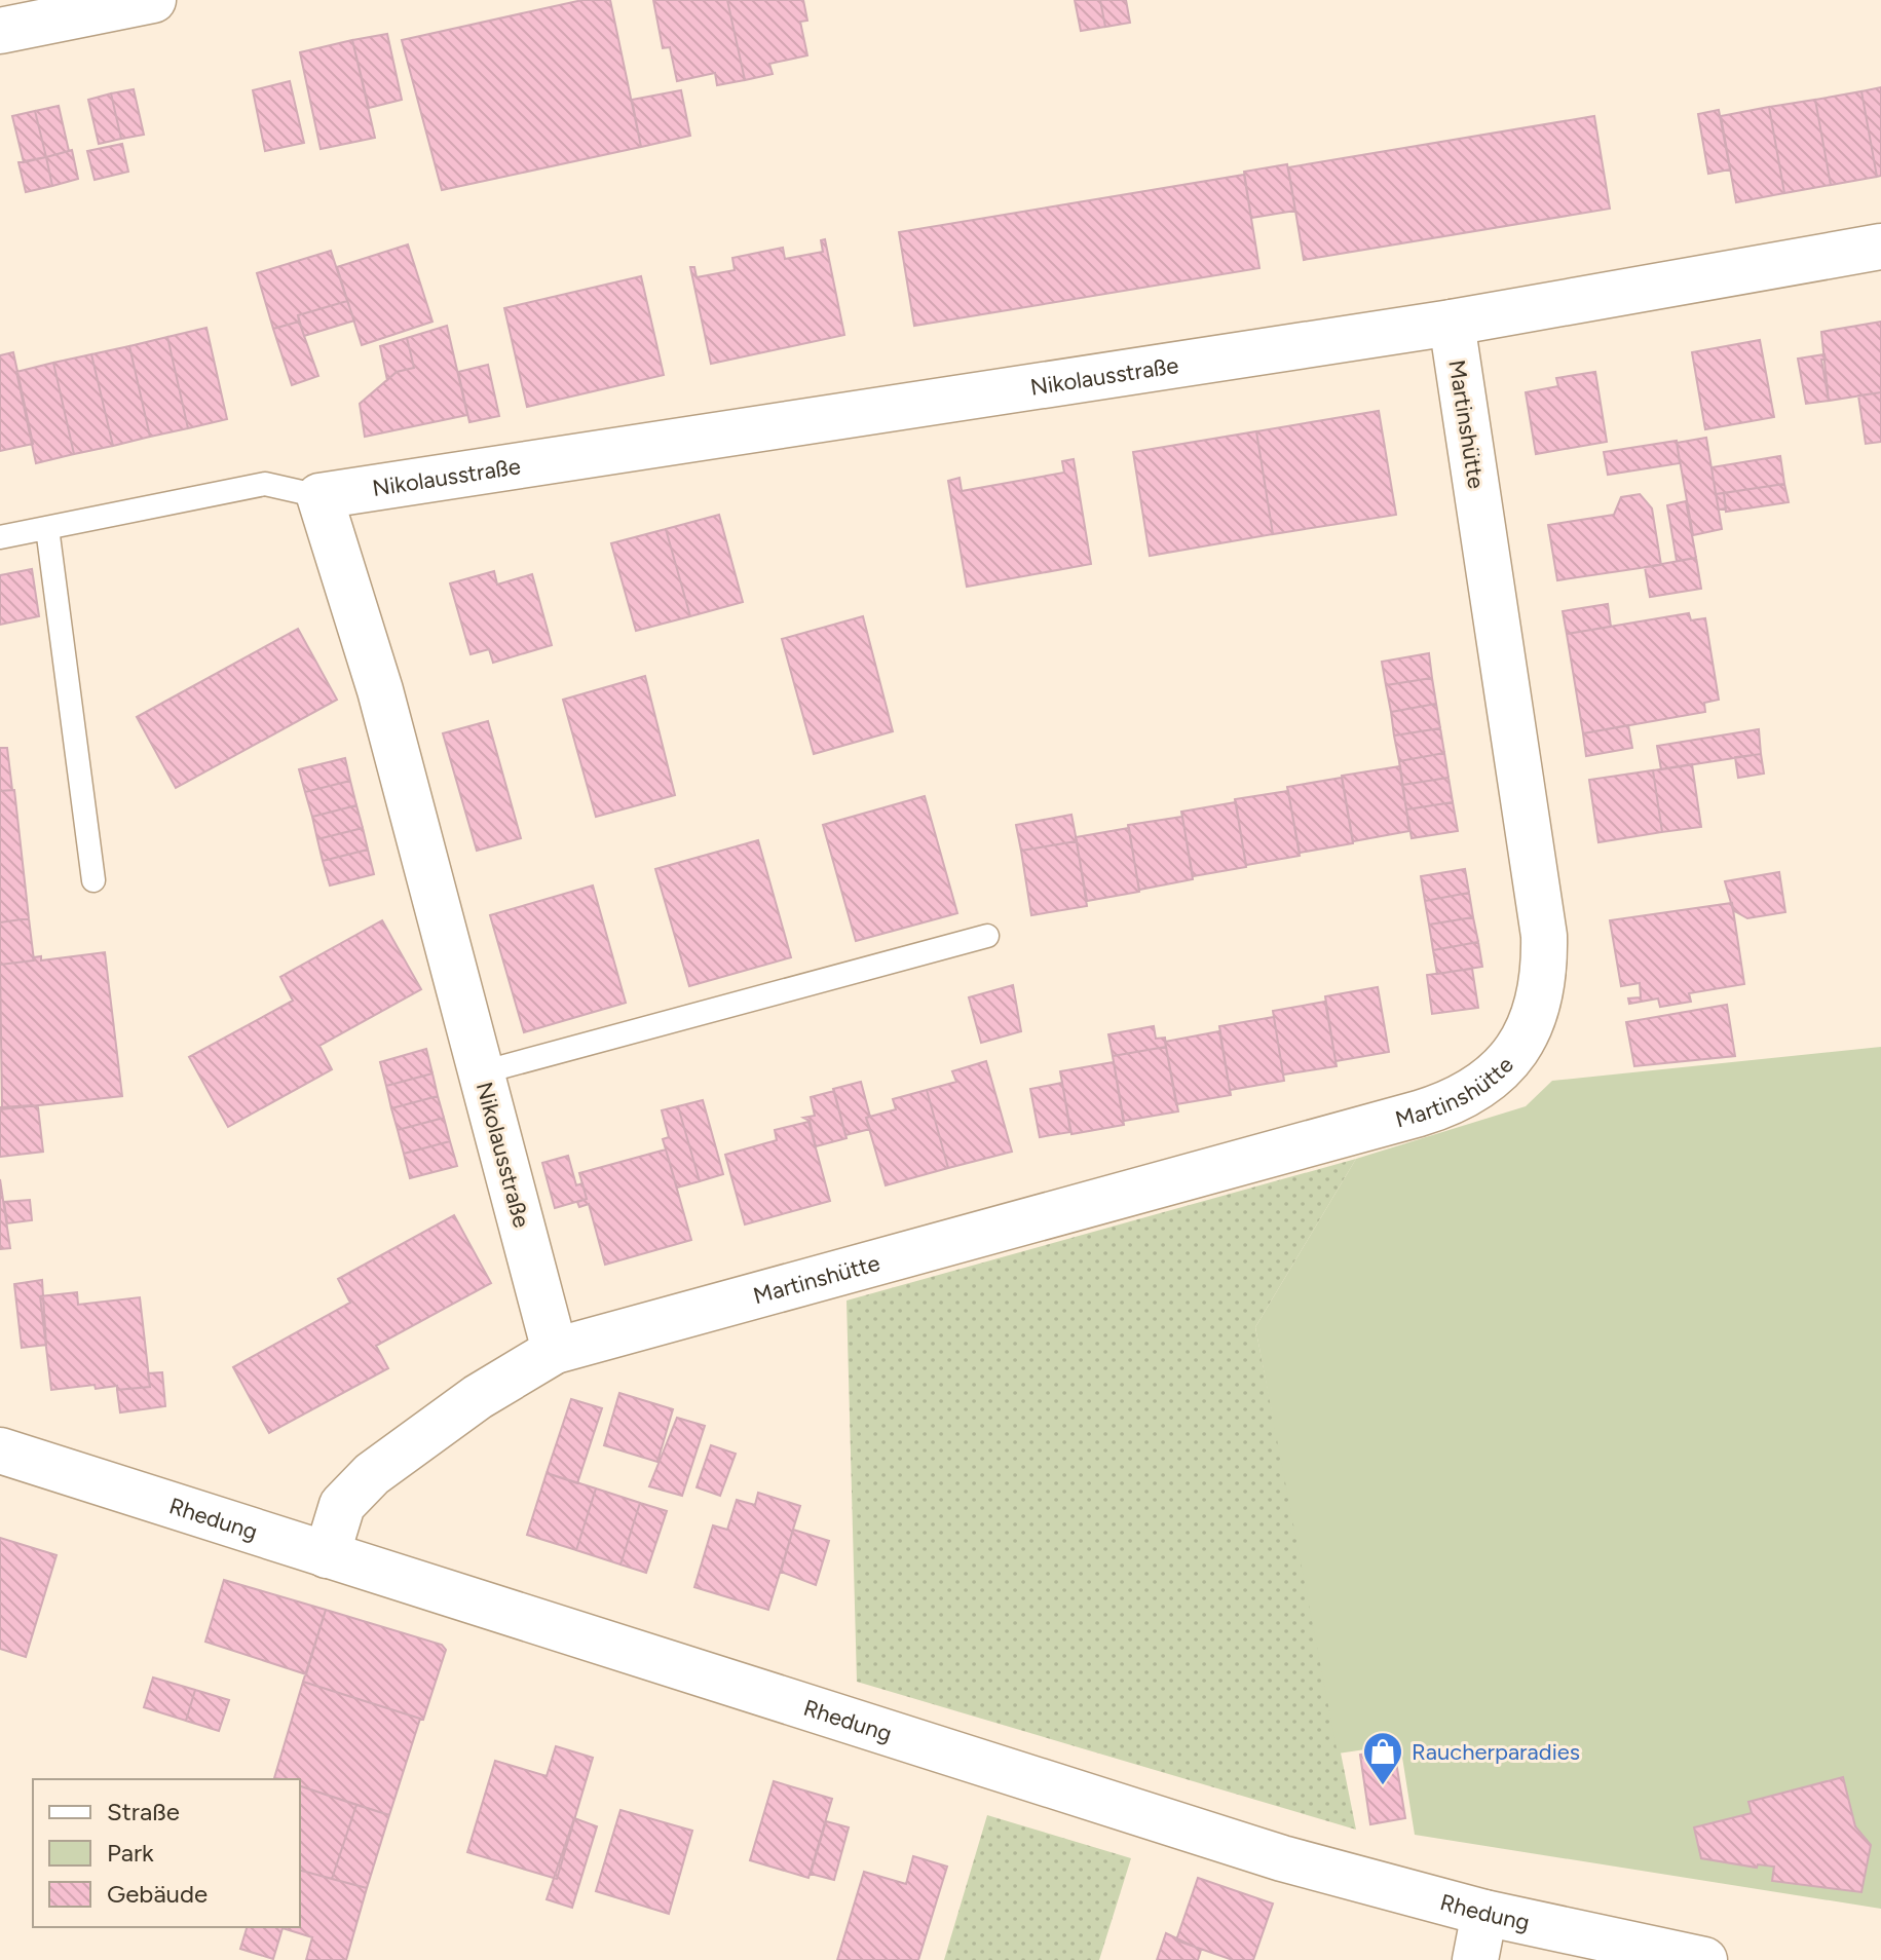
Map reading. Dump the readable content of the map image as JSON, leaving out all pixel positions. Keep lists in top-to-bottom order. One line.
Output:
{"streets":{"street":["Nikolausstraße","Martinshütte","Rhedung"]},"crossings":[["Nikolausstraße","Martinshütte"],["Martinshütte","Rhedung"]],"places":{"shop":["Raucherparadies"]},"legend":["Straße","Park","Gebäude"]}
